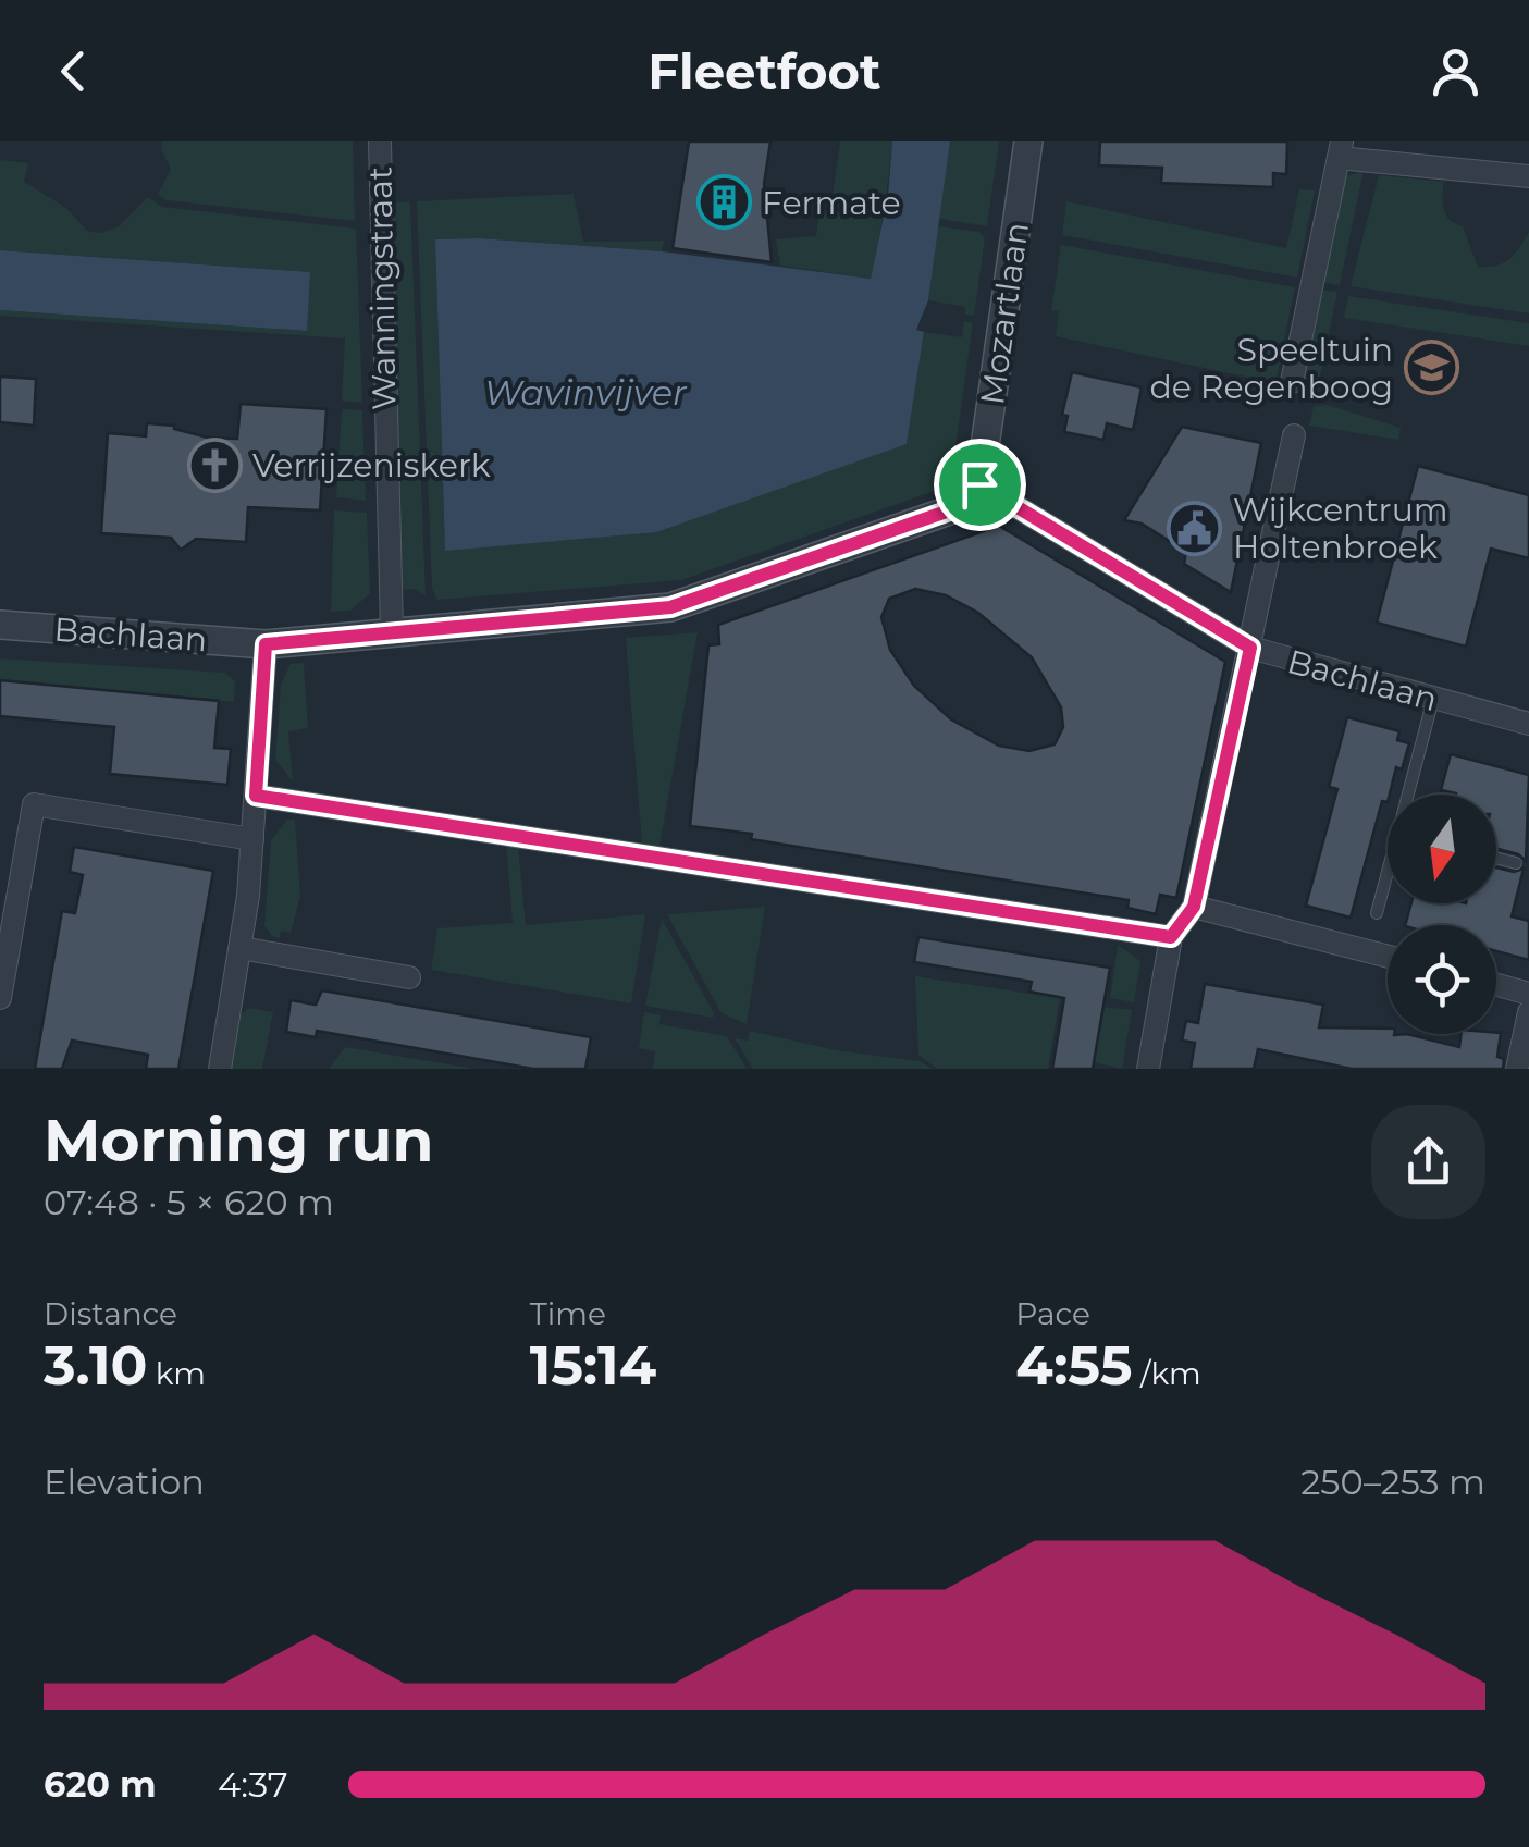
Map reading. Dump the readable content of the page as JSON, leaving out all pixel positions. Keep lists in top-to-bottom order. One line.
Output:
{"streets":{"street":["Wanningstraat","Mozartlaan","Bachlaan"]},"crossings":[["Wanningstraat","Bachlaan"],["Mozartlaan","Bachlaan"]],"water":["Wavinvijver"],"places":{"building":["Fermate"],"school or university":["Speeltuin de Regenboog"],"church":["Verrijzeniskerk"],"public building":["Wijkcentrum Holtenbroek"]},"north":"bottom","page":{"header":"Fleetfoot","heading":["Morning run","07:48 · 5 × 620 m"],"stats":[["Distance","3.10 km"],["Time","15:14"],["Pace","4:55 /km"]],"chart":["Elevation","250–253 m"],"list":[{"name":"620 m","note":"4:37"}]}}
